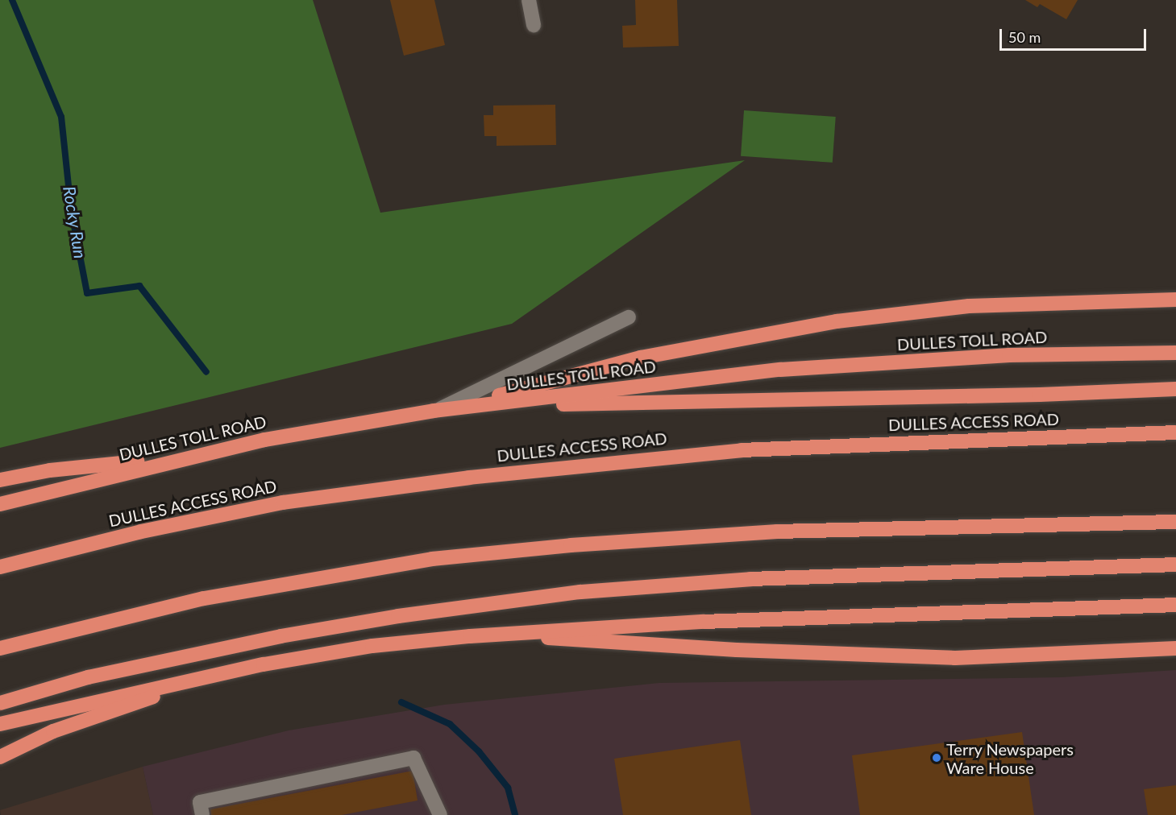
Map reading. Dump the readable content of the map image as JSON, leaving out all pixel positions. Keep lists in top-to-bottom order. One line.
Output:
{"streets":{"highway":["DULLES TOLL ROAD","DULLES ACCESS ROAD"]},"water":["Rocky Run"],"places":["Terry Newspapers Ware House"],"scale_bar":"50 m"}
